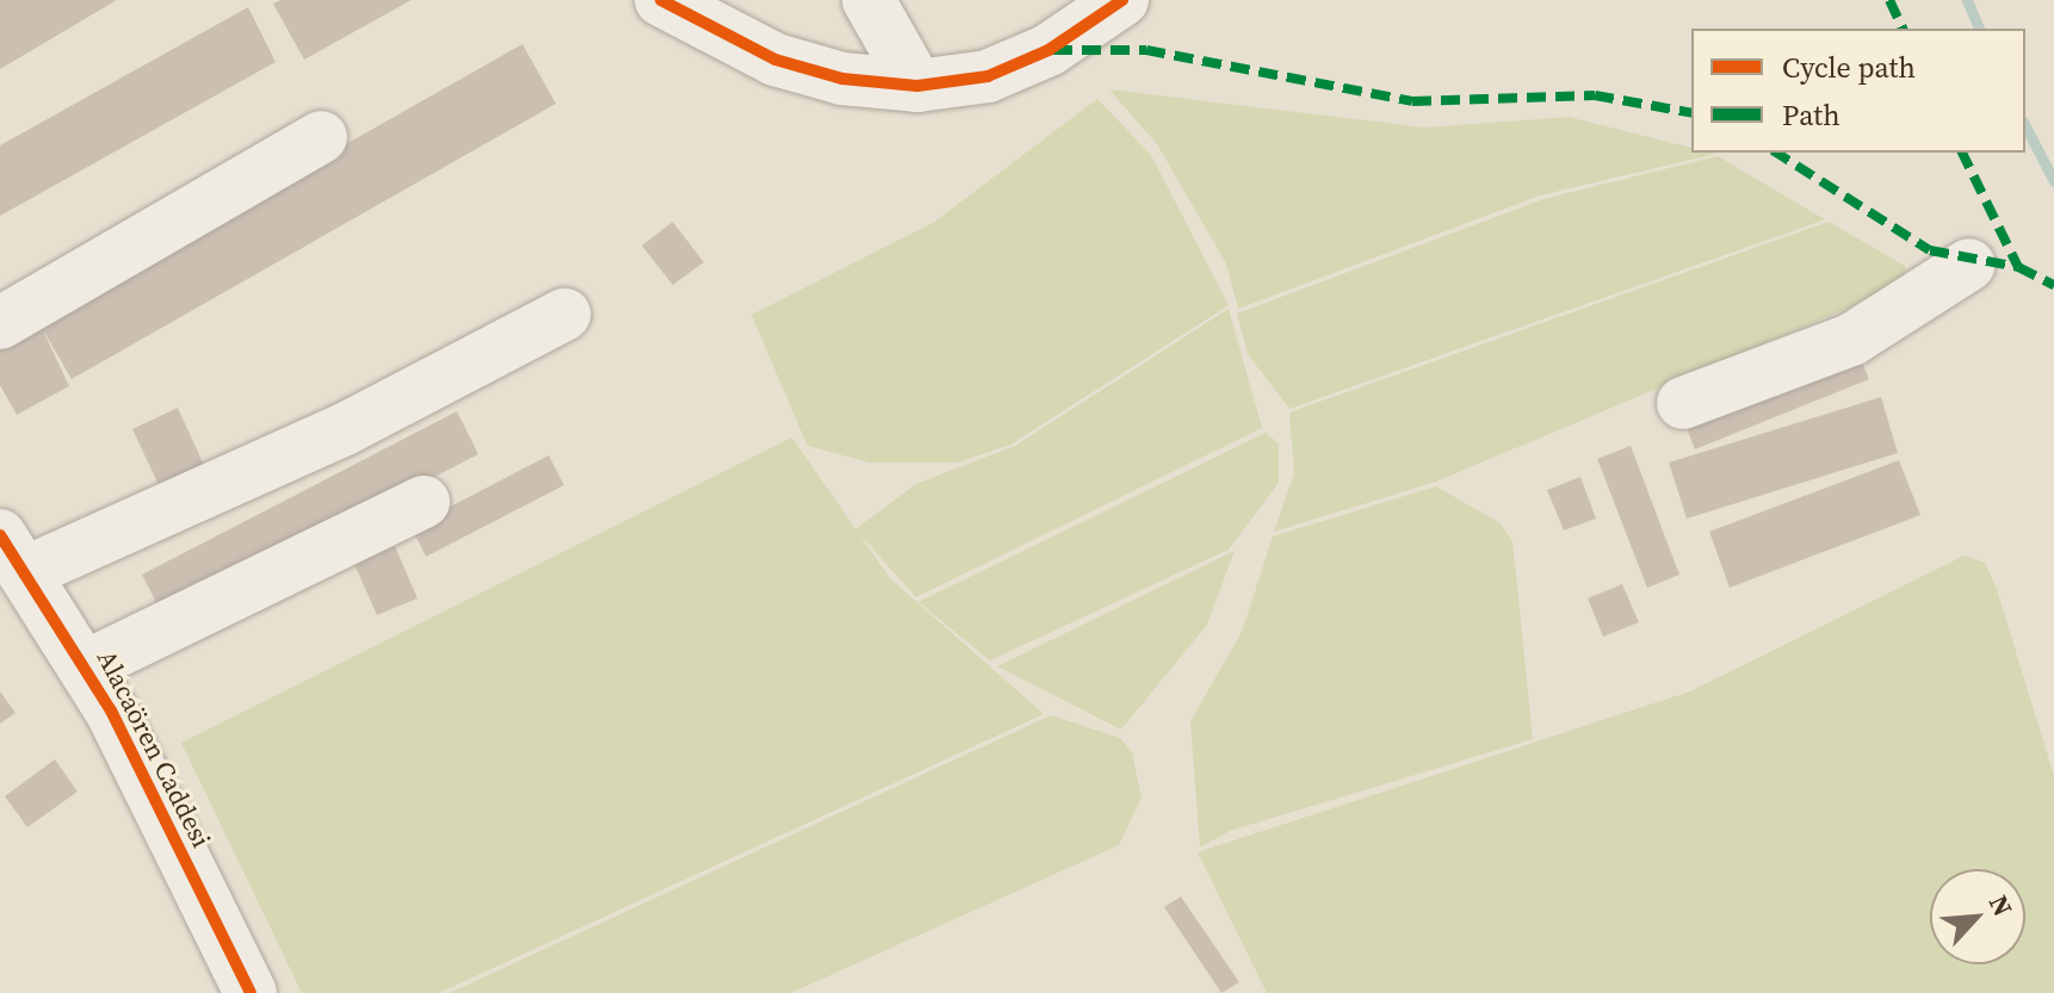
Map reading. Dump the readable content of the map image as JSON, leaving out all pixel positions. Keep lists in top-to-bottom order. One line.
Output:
{"streets":{"street":["Alacaören Caddesi"]},"legend":["Cycle path","Path"],"north":"top right"}
